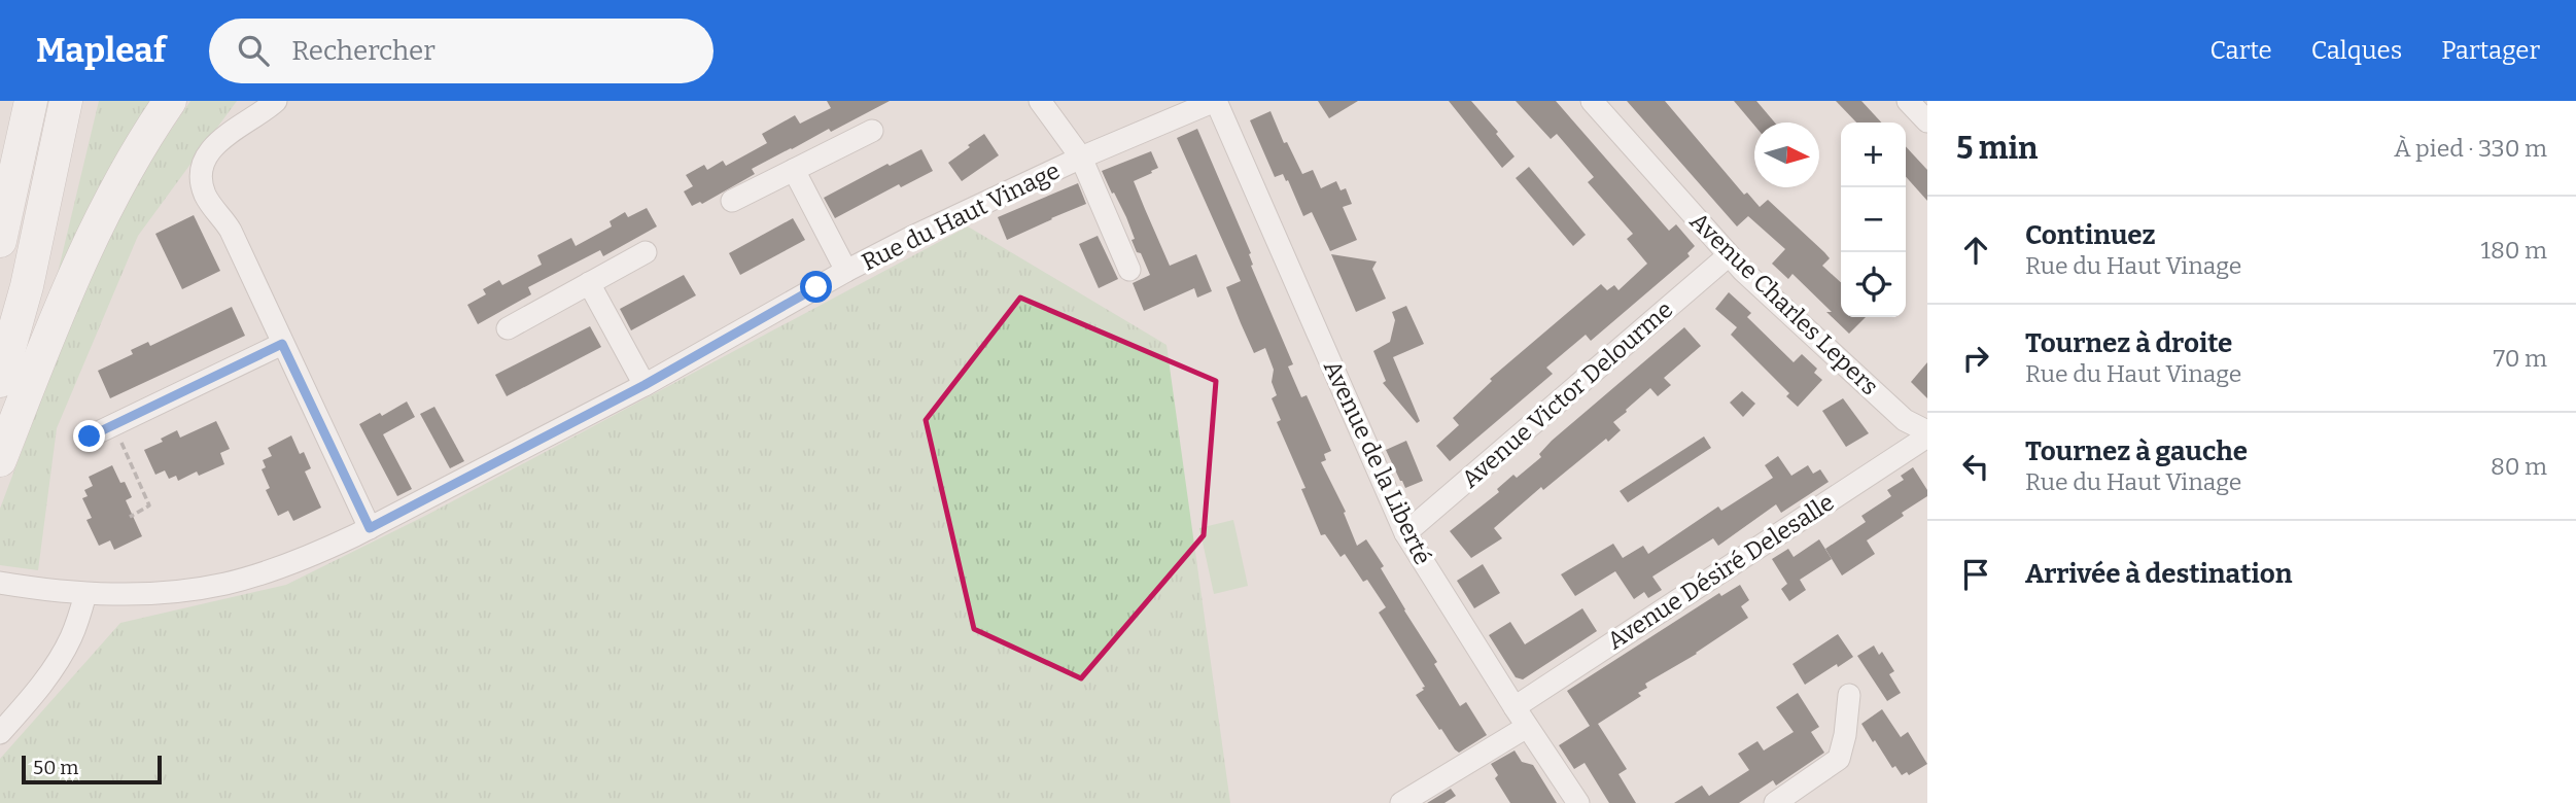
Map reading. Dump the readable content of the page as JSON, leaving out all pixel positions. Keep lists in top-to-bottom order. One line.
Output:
{"streets":{"street":["Rue du Haut Vinage","Avenue Charles Lepers","Avenue Victor Delourme","Avenue de la Liberté","Avenue Désiré Delesalle"]},"crossings":[["Rue du Haut Vinage","Avenue de la Liberté"],["Avenue Charles Lepers","Avenue Victor Delourme"],["Avenue Charles Lepers","Avenue Désiré Delesalle"],["Avenue Victor Delourme","Avenue de la Liberté"],["Avenue de la Liberté","Avenue Désiré Delesalle"]],"scale_bar":"50 m","north":"right","page":{"header":"Mapleaf","search":"Rechercher","nav":["Carte","Calques","Partager"],"heading":["5 min","À pied · 330 m"],"map_buttons":["+","−"],"list":[["Continuez","Rue du Haut Vinage","180 m"],["Tournez à droite","Rue du Haut Vinage","70 m"],["Tournez à gauche","Rue du Haut Vinage","80 m"],"Arrivée à destination"],"scale":"50 m"}}
